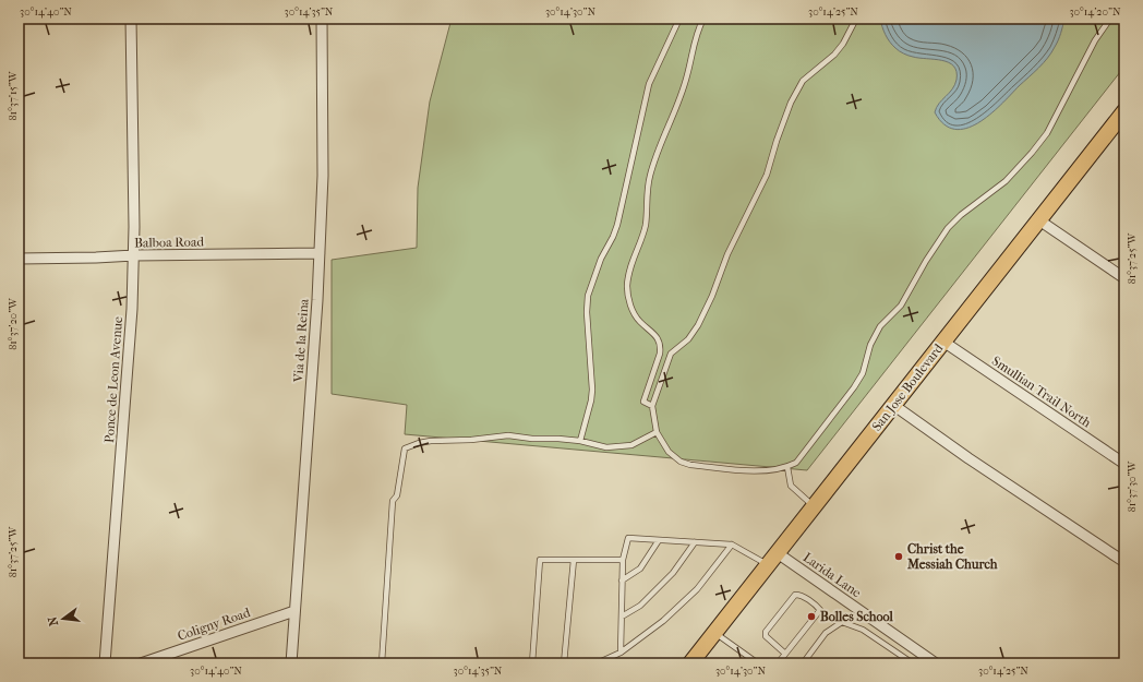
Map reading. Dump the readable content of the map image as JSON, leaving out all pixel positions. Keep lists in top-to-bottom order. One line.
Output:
{"streets":{"main road":["San Jose Boulevard"],"street":["Balboa Road","Via de la Reina","Ponce de Leon Avenue","Smullian Trail North","Larida Lane","Coligny Road"]},"crossings":[["Balboa Road","Via de la Reina"],["Balboa Road","Ponce de Leon Avenue"],["Via de la Reina","Coligny Road"],["San Jose Boulevard","Smullian Trail North"],["San Jose Boulevard","Larida Lane"]],"places":["Christ the Messiah Church","Bolles School"],"north":"left","coordinates":["30°14'40\"N","30°14'35\"N","30°14'30\"N","30°14'25\"N","30°14'20\"N","81°37'15\"W","81°37'25\"W","81°37'20\"W","81°37'30\"W"]}
